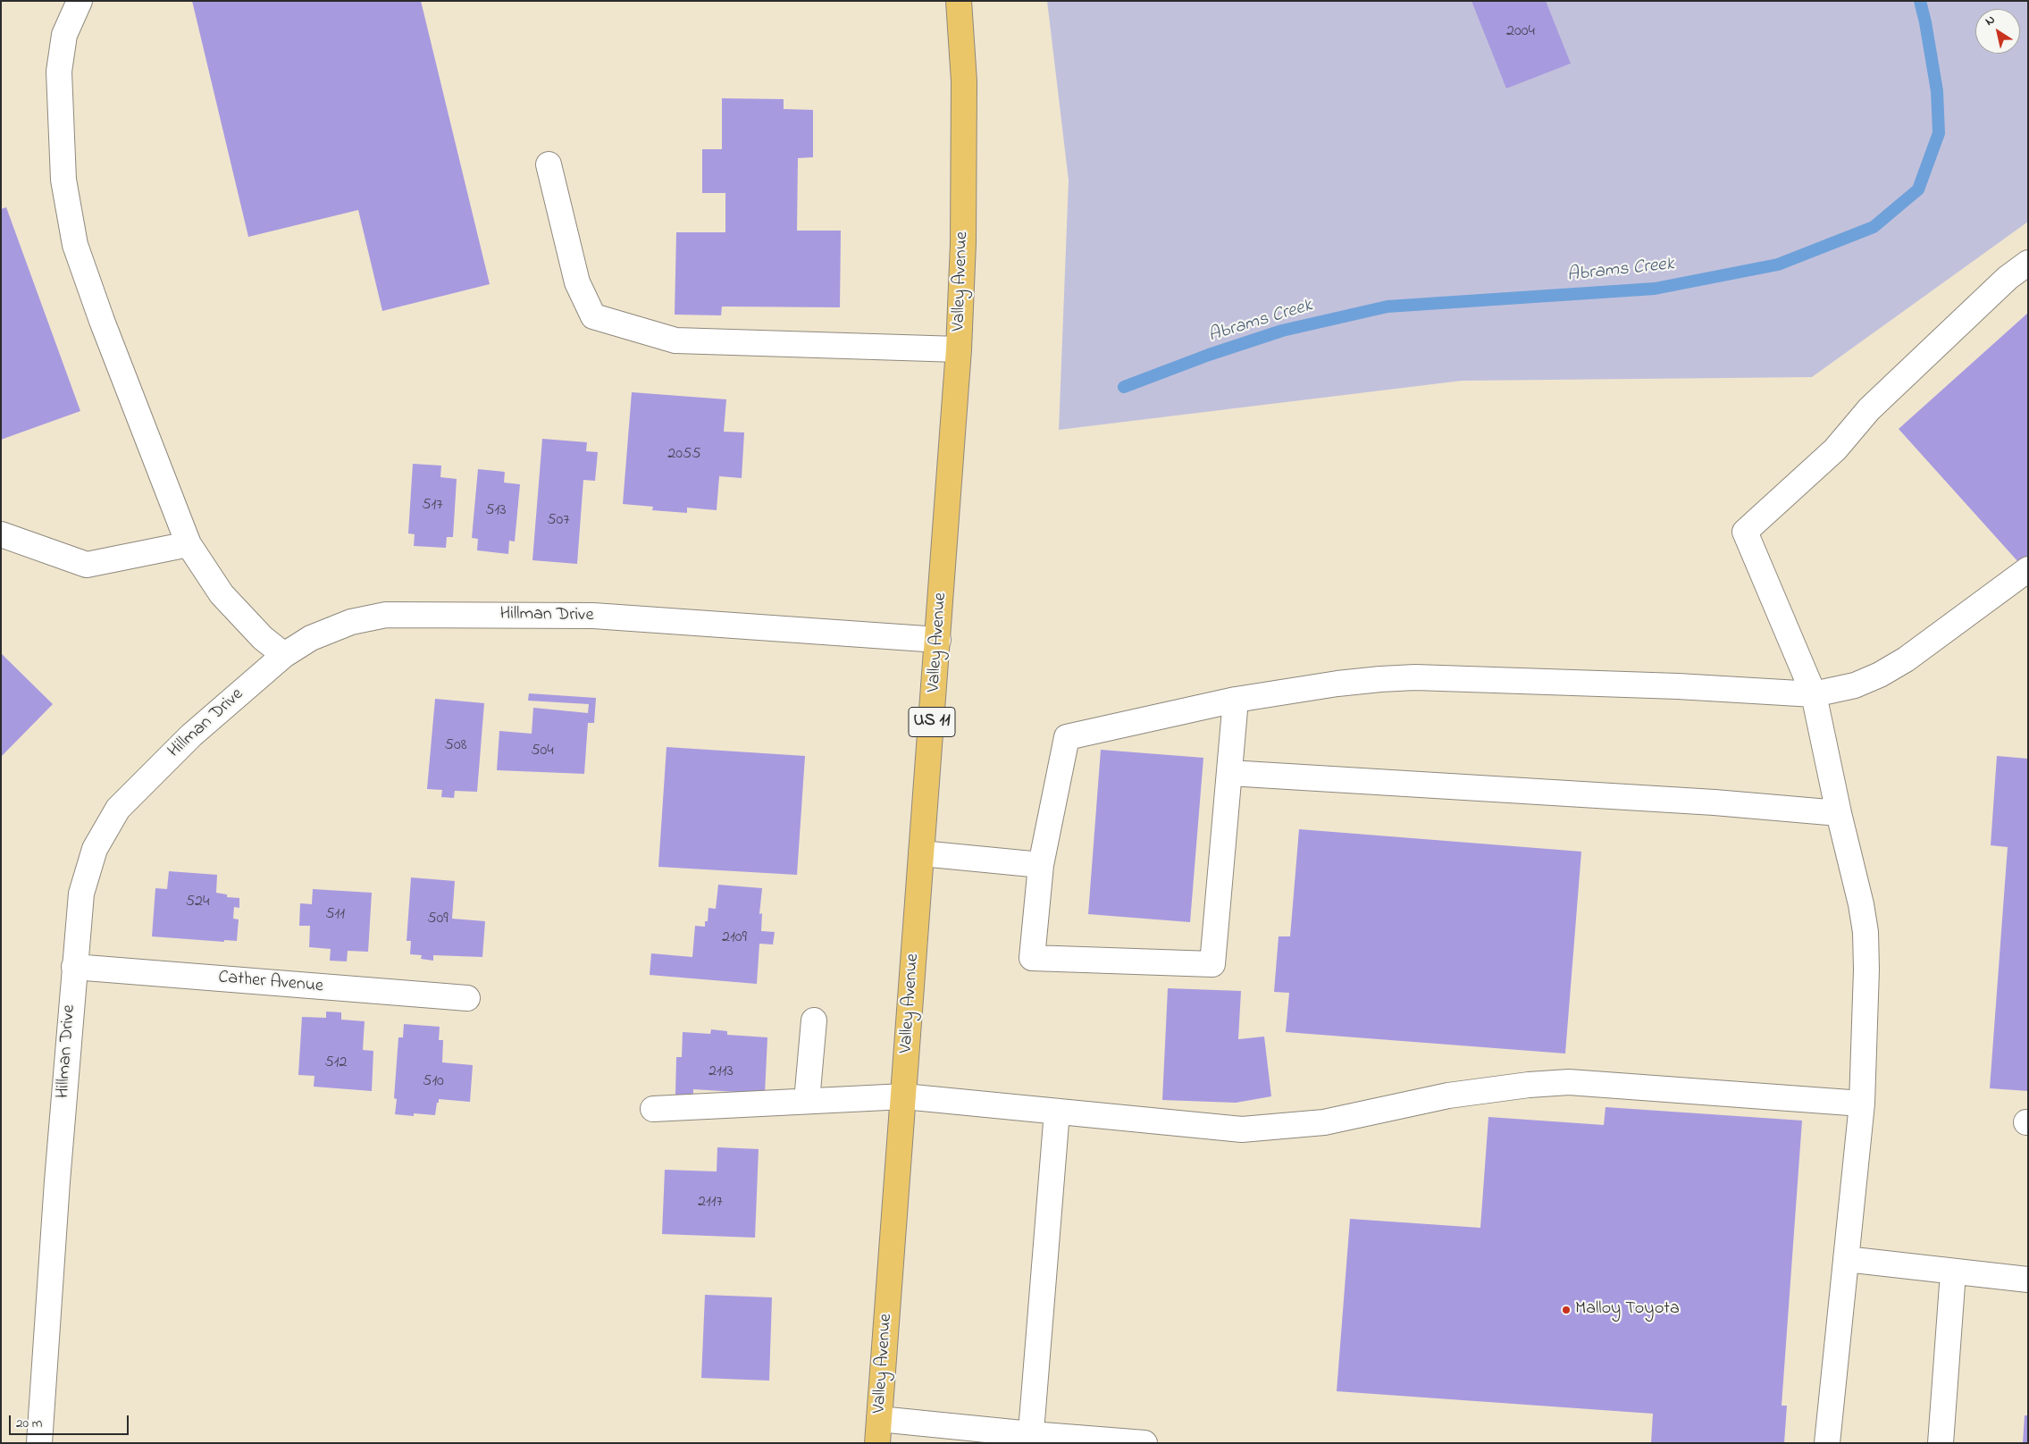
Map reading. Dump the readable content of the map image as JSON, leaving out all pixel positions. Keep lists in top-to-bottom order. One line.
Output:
{"streets":{"main road":["Valley Avenue","US 11"],"street":["Hillman Drive","Cather Avenue"]},"crossings":[["Valley Avenue","Hillman Drive"],["Hillman Drive","Cather Avenue"]],"water":["Abrams Creek"],"places":["Malloy Toyota"],"house_numbers":["2004","2055","517","513","507","508","504","524","511","509","2109","512","2113","510","2117"],"scale_bar":"20 m","north":"top left"}
